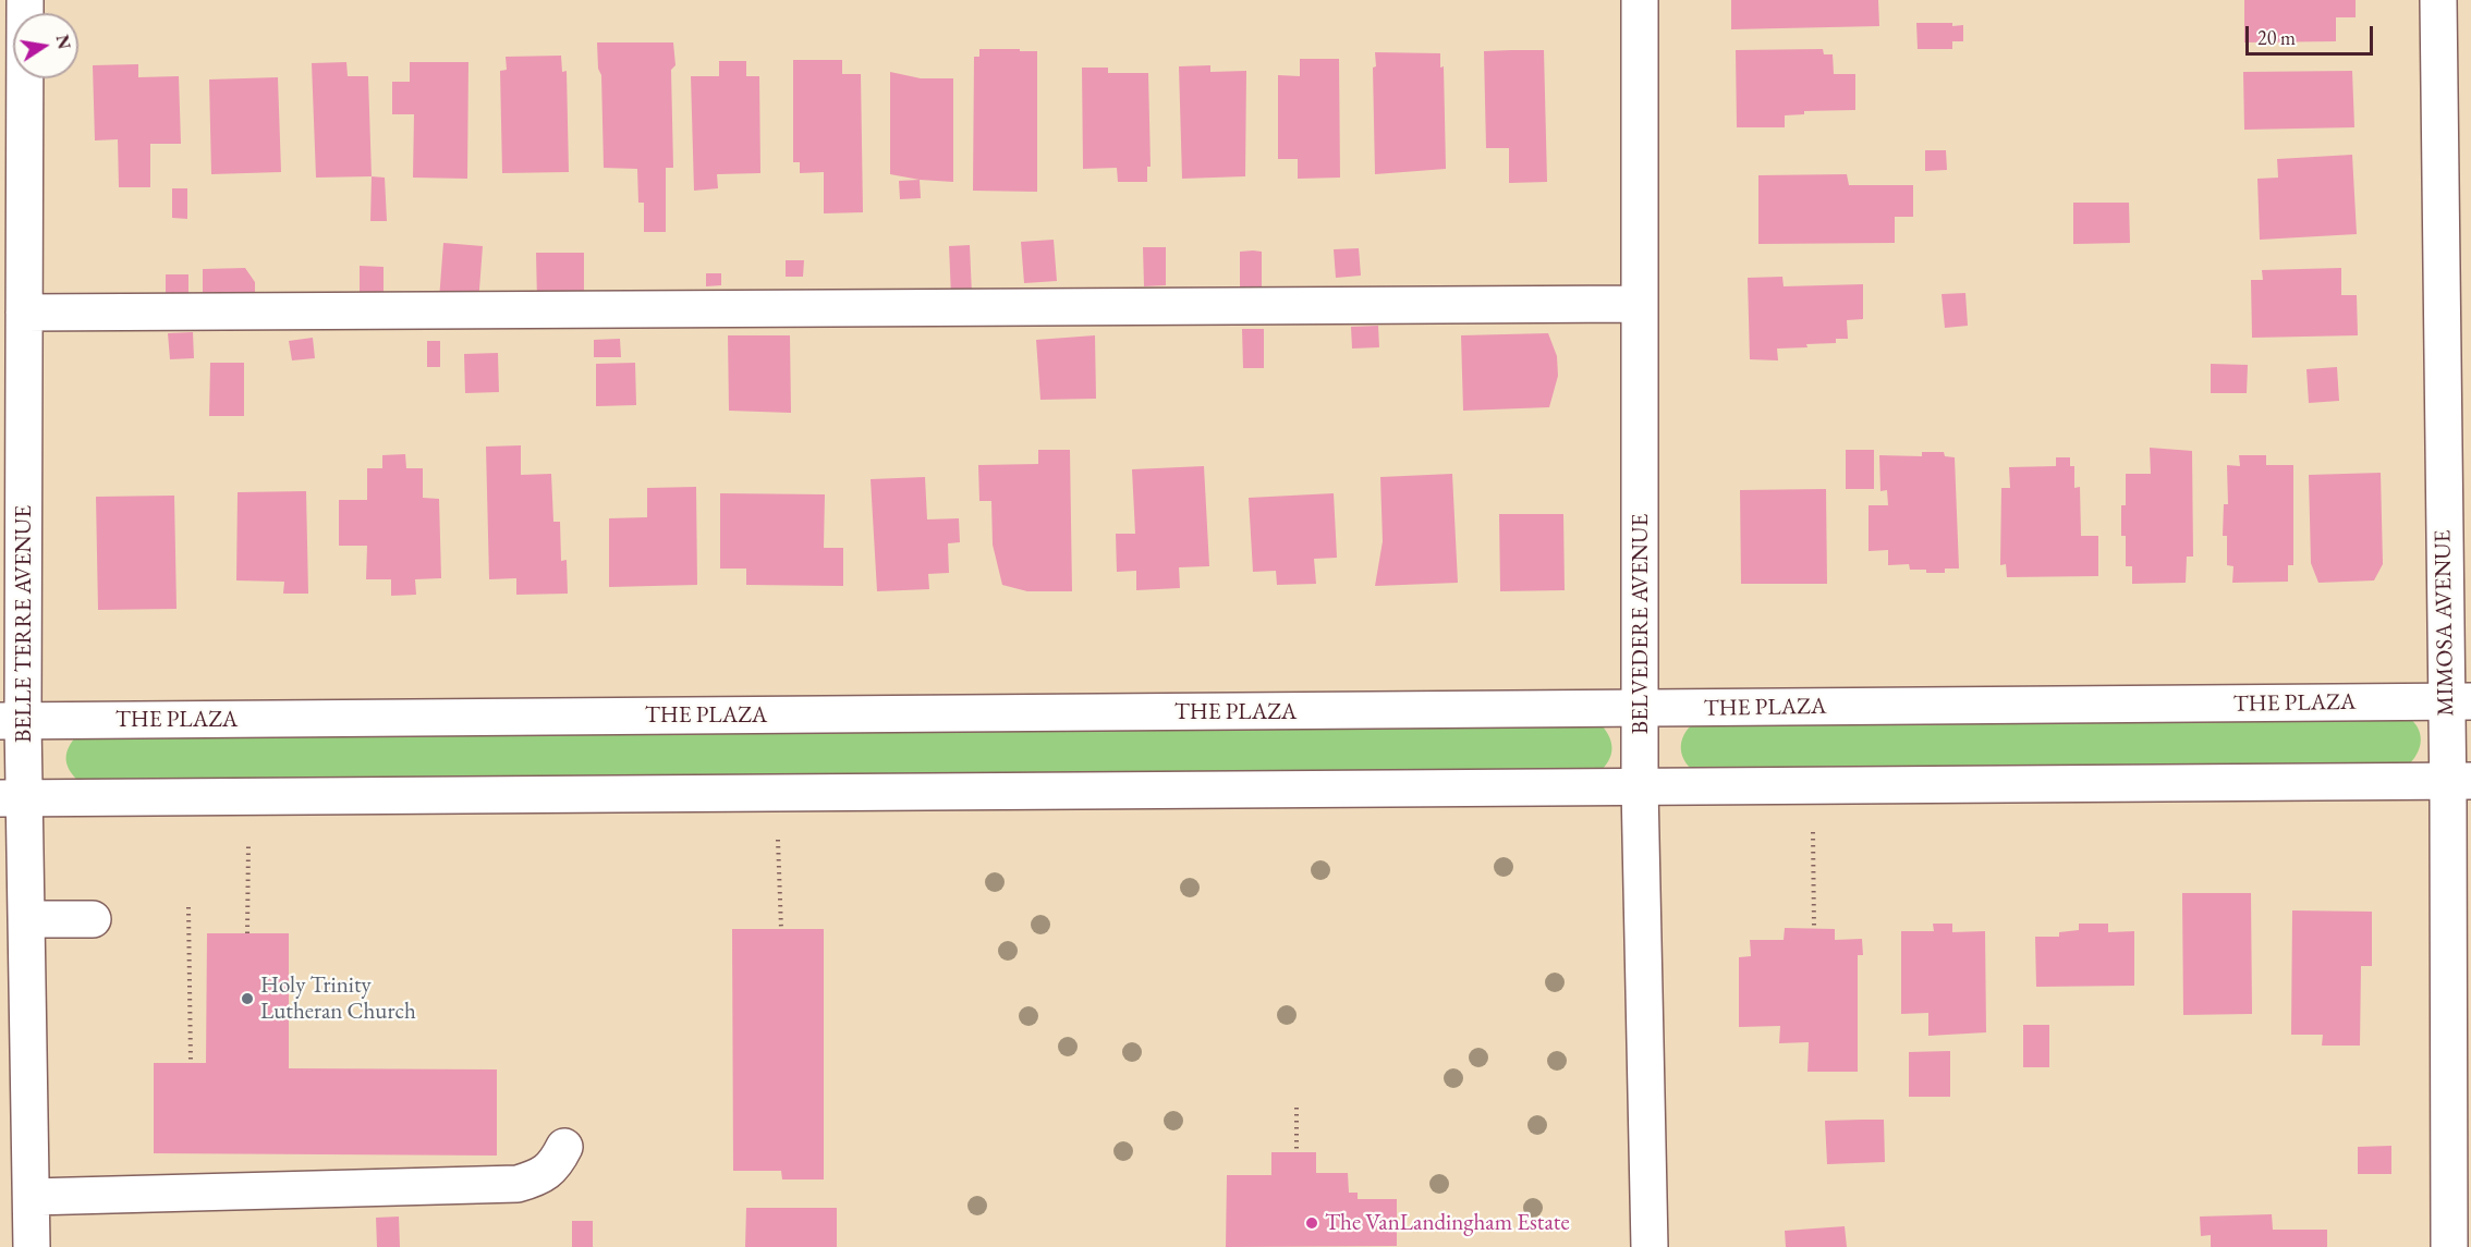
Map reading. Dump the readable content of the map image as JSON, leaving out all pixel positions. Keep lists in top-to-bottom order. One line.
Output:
{"streets":{"main road":["MIMOSA AVENUE","BELLE TERRE AVENUE","BELVEDERE AVENUE","THE PLAZA"]},"crossings":[["MIMOSA AVENUE","THE PLAZA"],["BELLE TERRE AVENUE","THE PLAZA"],["BELVEDERE AVENUE","THE PLAZA"]],"places":["Holy Trinity Lutheran Church","The VanLandingham Estate"],"scale_bar":"20 m","north":"right"}
